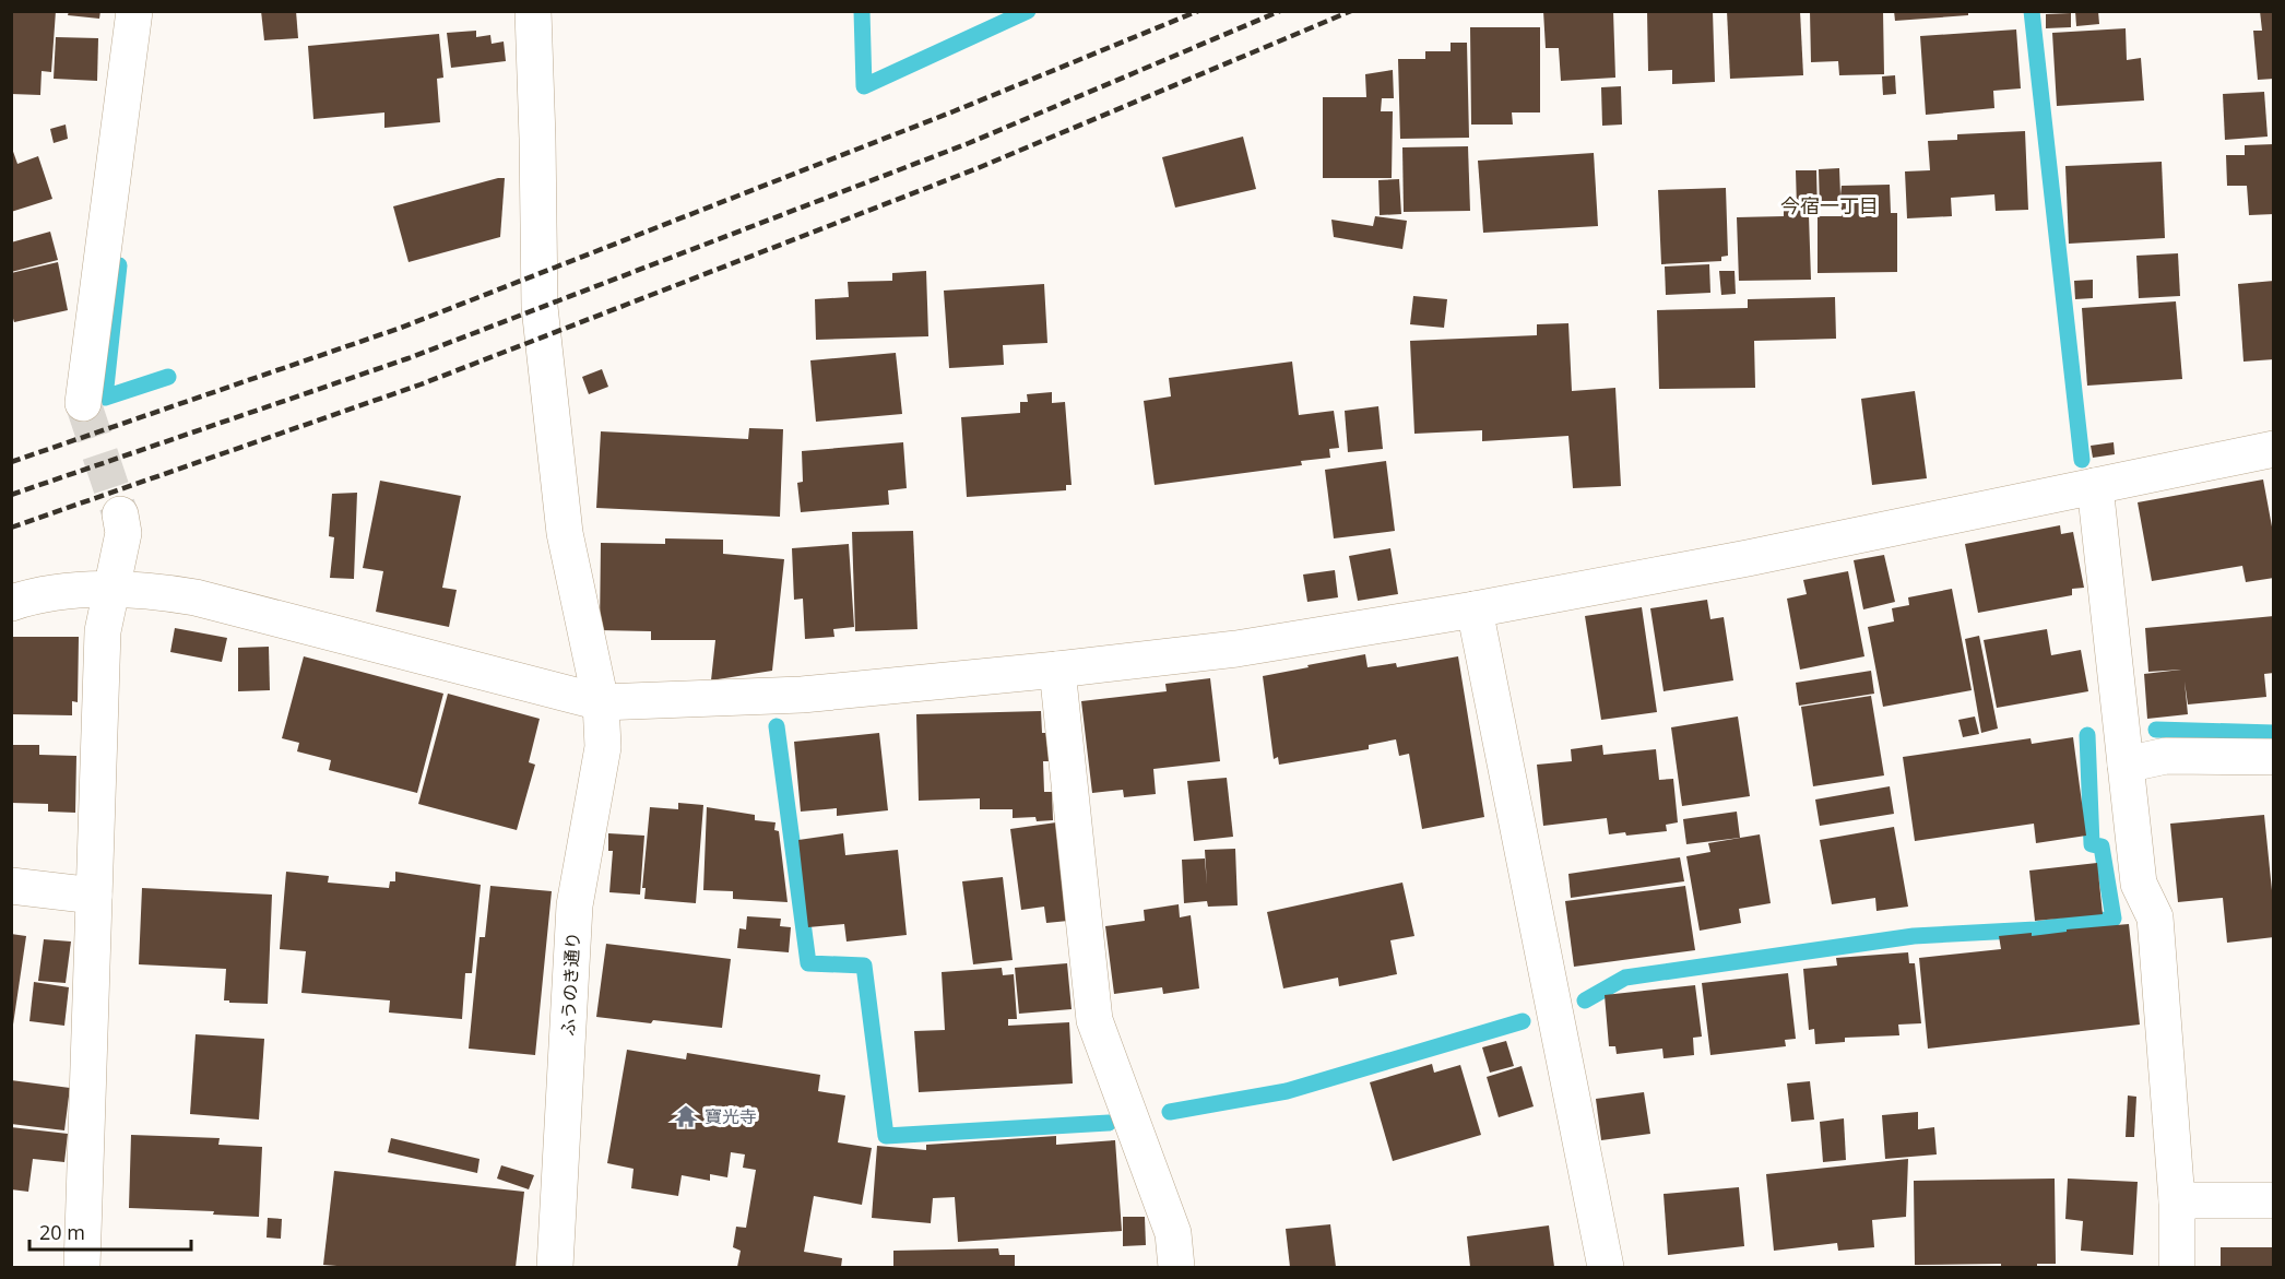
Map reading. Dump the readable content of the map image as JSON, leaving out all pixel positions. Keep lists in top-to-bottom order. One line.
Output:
{"streets":{"street":["ふうのき通り"]},"districts":["今宿一丁目"],"places":{"temple":["寶光寺"]},"scale_bar":"20 m"}
